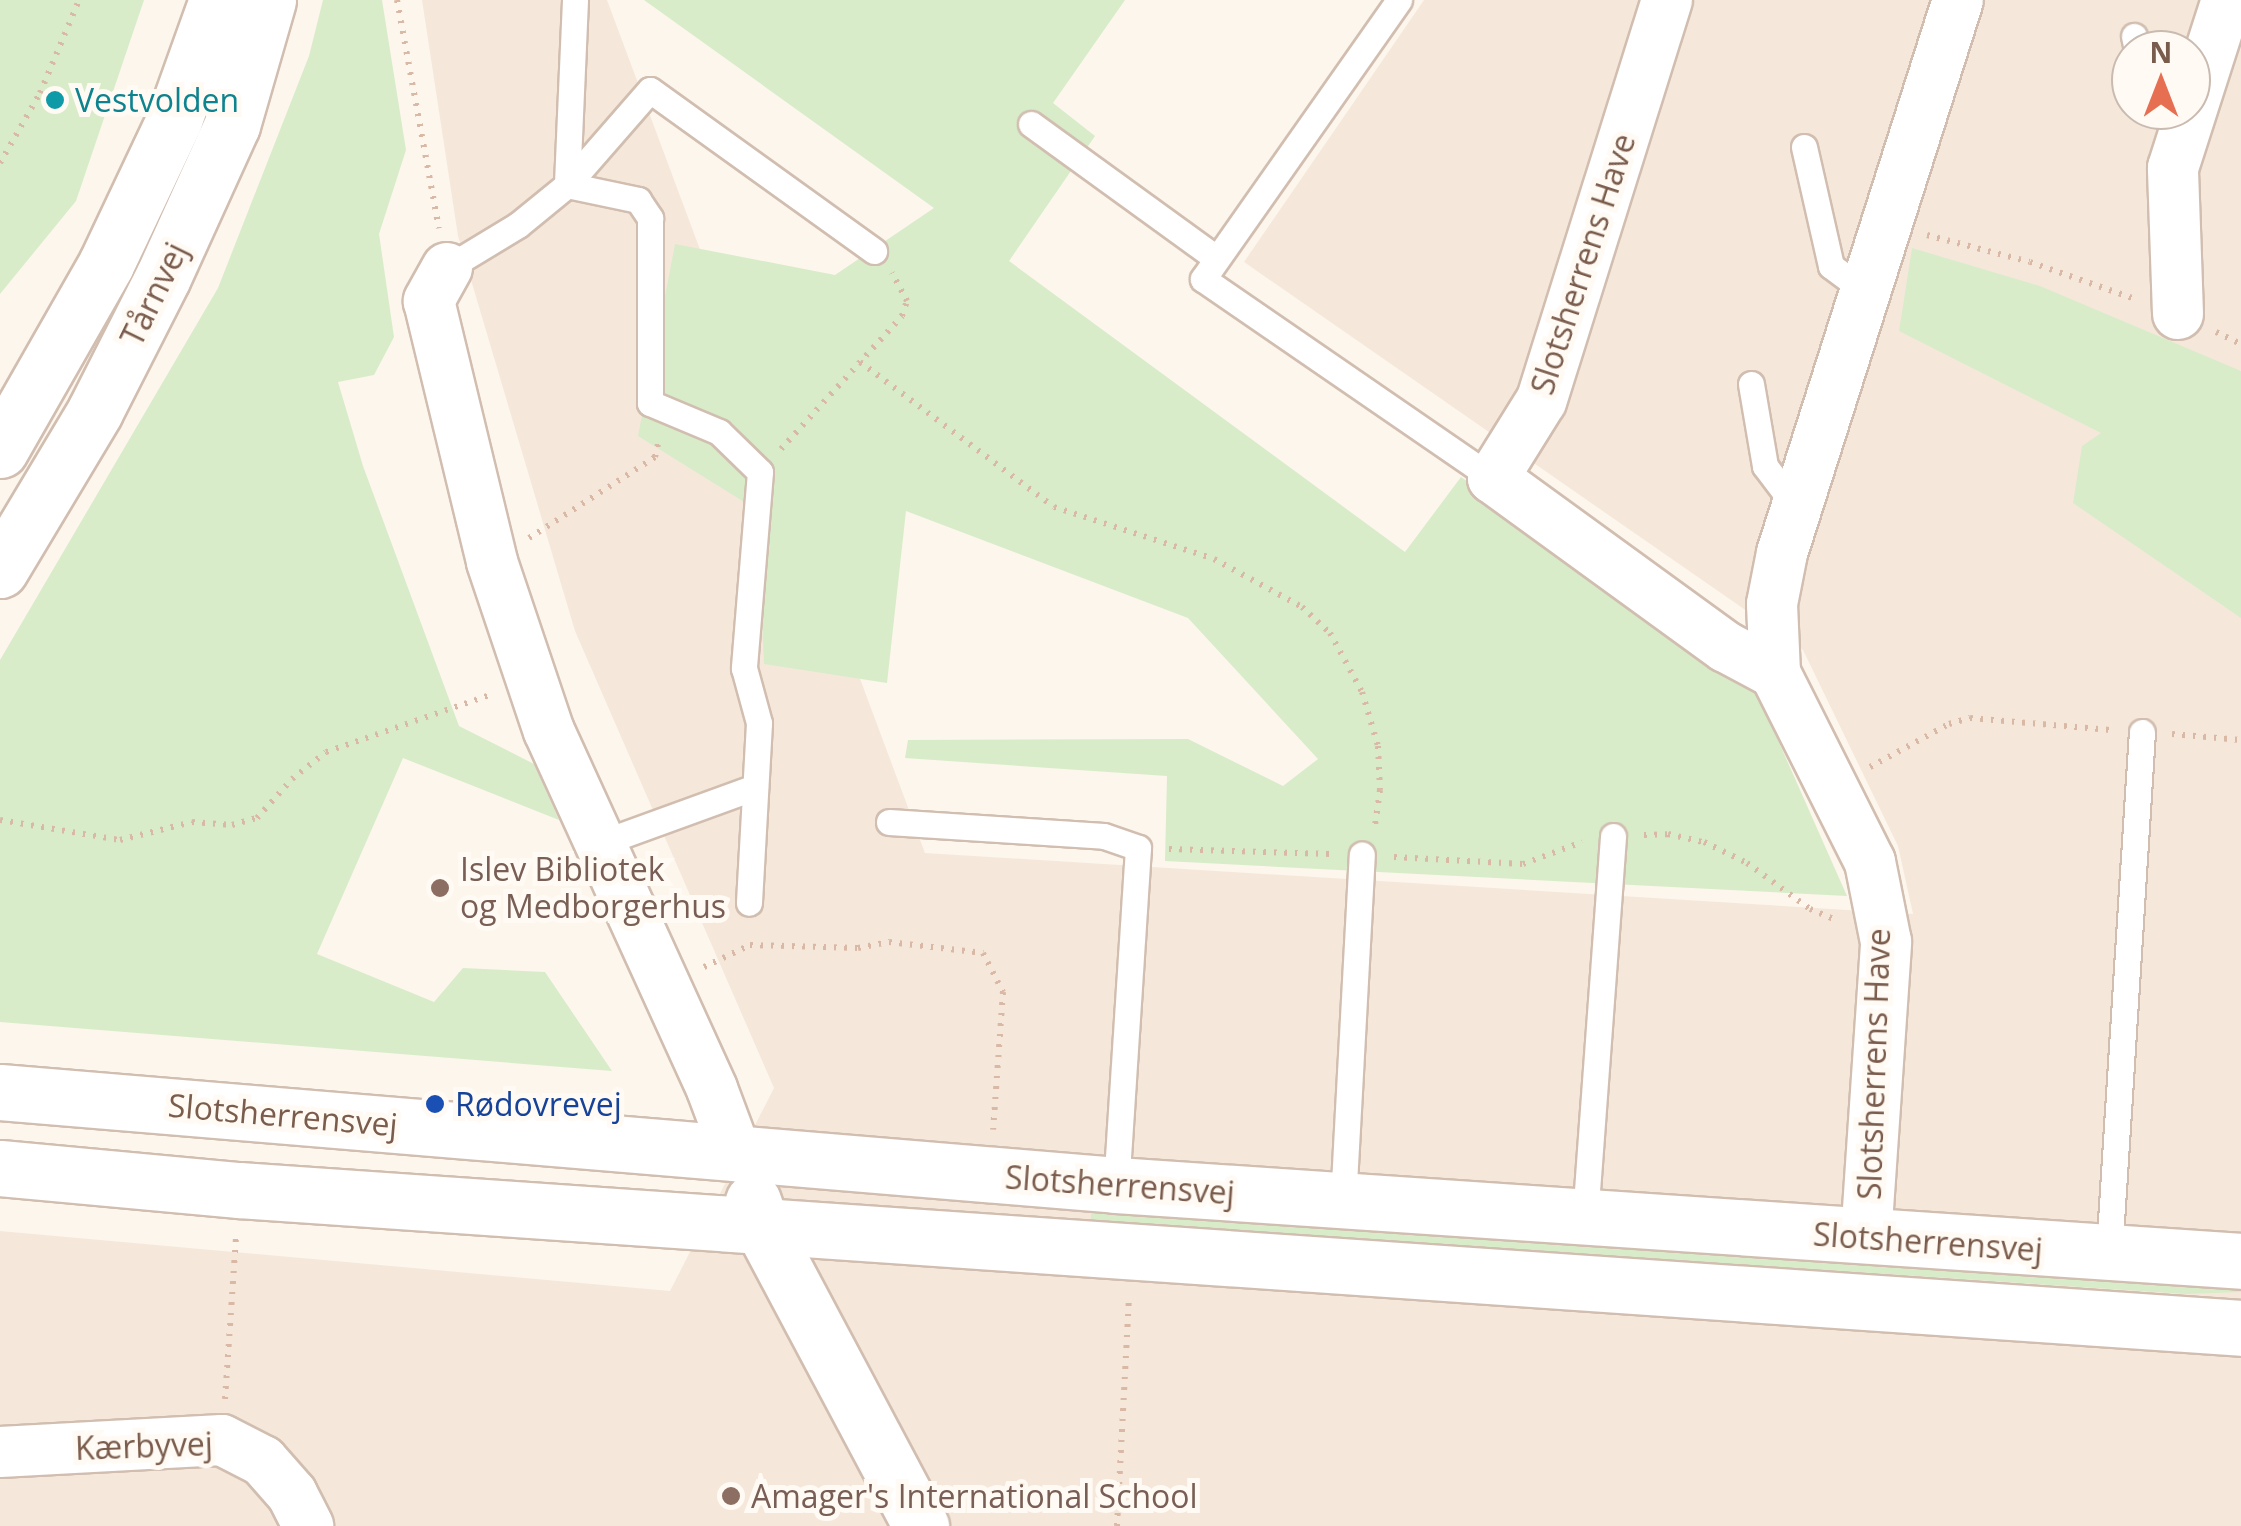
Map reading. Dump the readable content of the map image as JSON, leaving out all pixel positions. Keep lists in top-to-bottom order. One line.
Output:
{"streets":{"street":["Slotsherrens Have","Tårnvej","Slotsherrensvej","Kærbyvej"]},"crossings":[["Slotsherrens Have","Slotsherrensvej"]],"places":["Vestvolden","Islev Bibliotek og Medborgerhus","Rødovrevej","Amager's International School"],"north":"top"}
